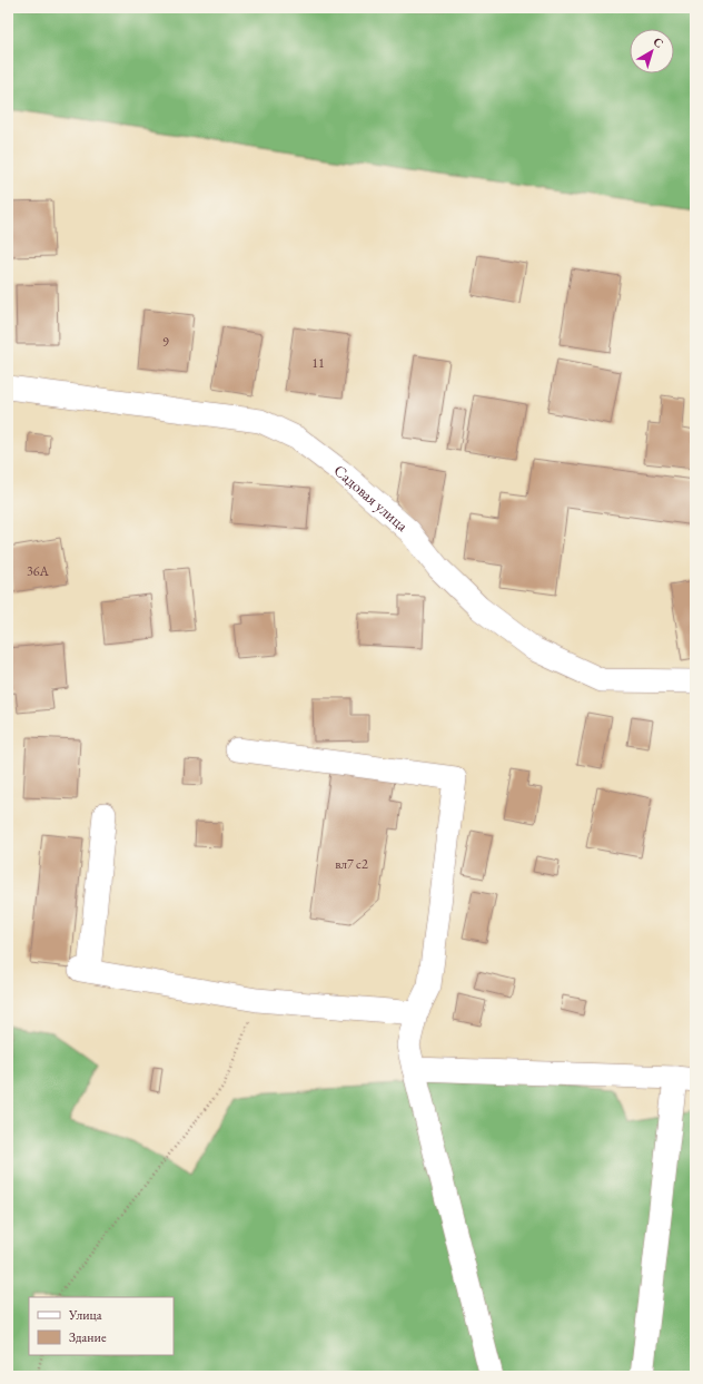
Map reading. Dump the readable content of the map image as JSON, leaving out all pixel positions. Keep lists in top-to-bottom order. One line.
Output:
{"streets":{"street":["Садовая улица"]},"house_numbers":["9","11","36А","вл7 с2"],"legend":["Улица","Здание"],"north":"top right"}
